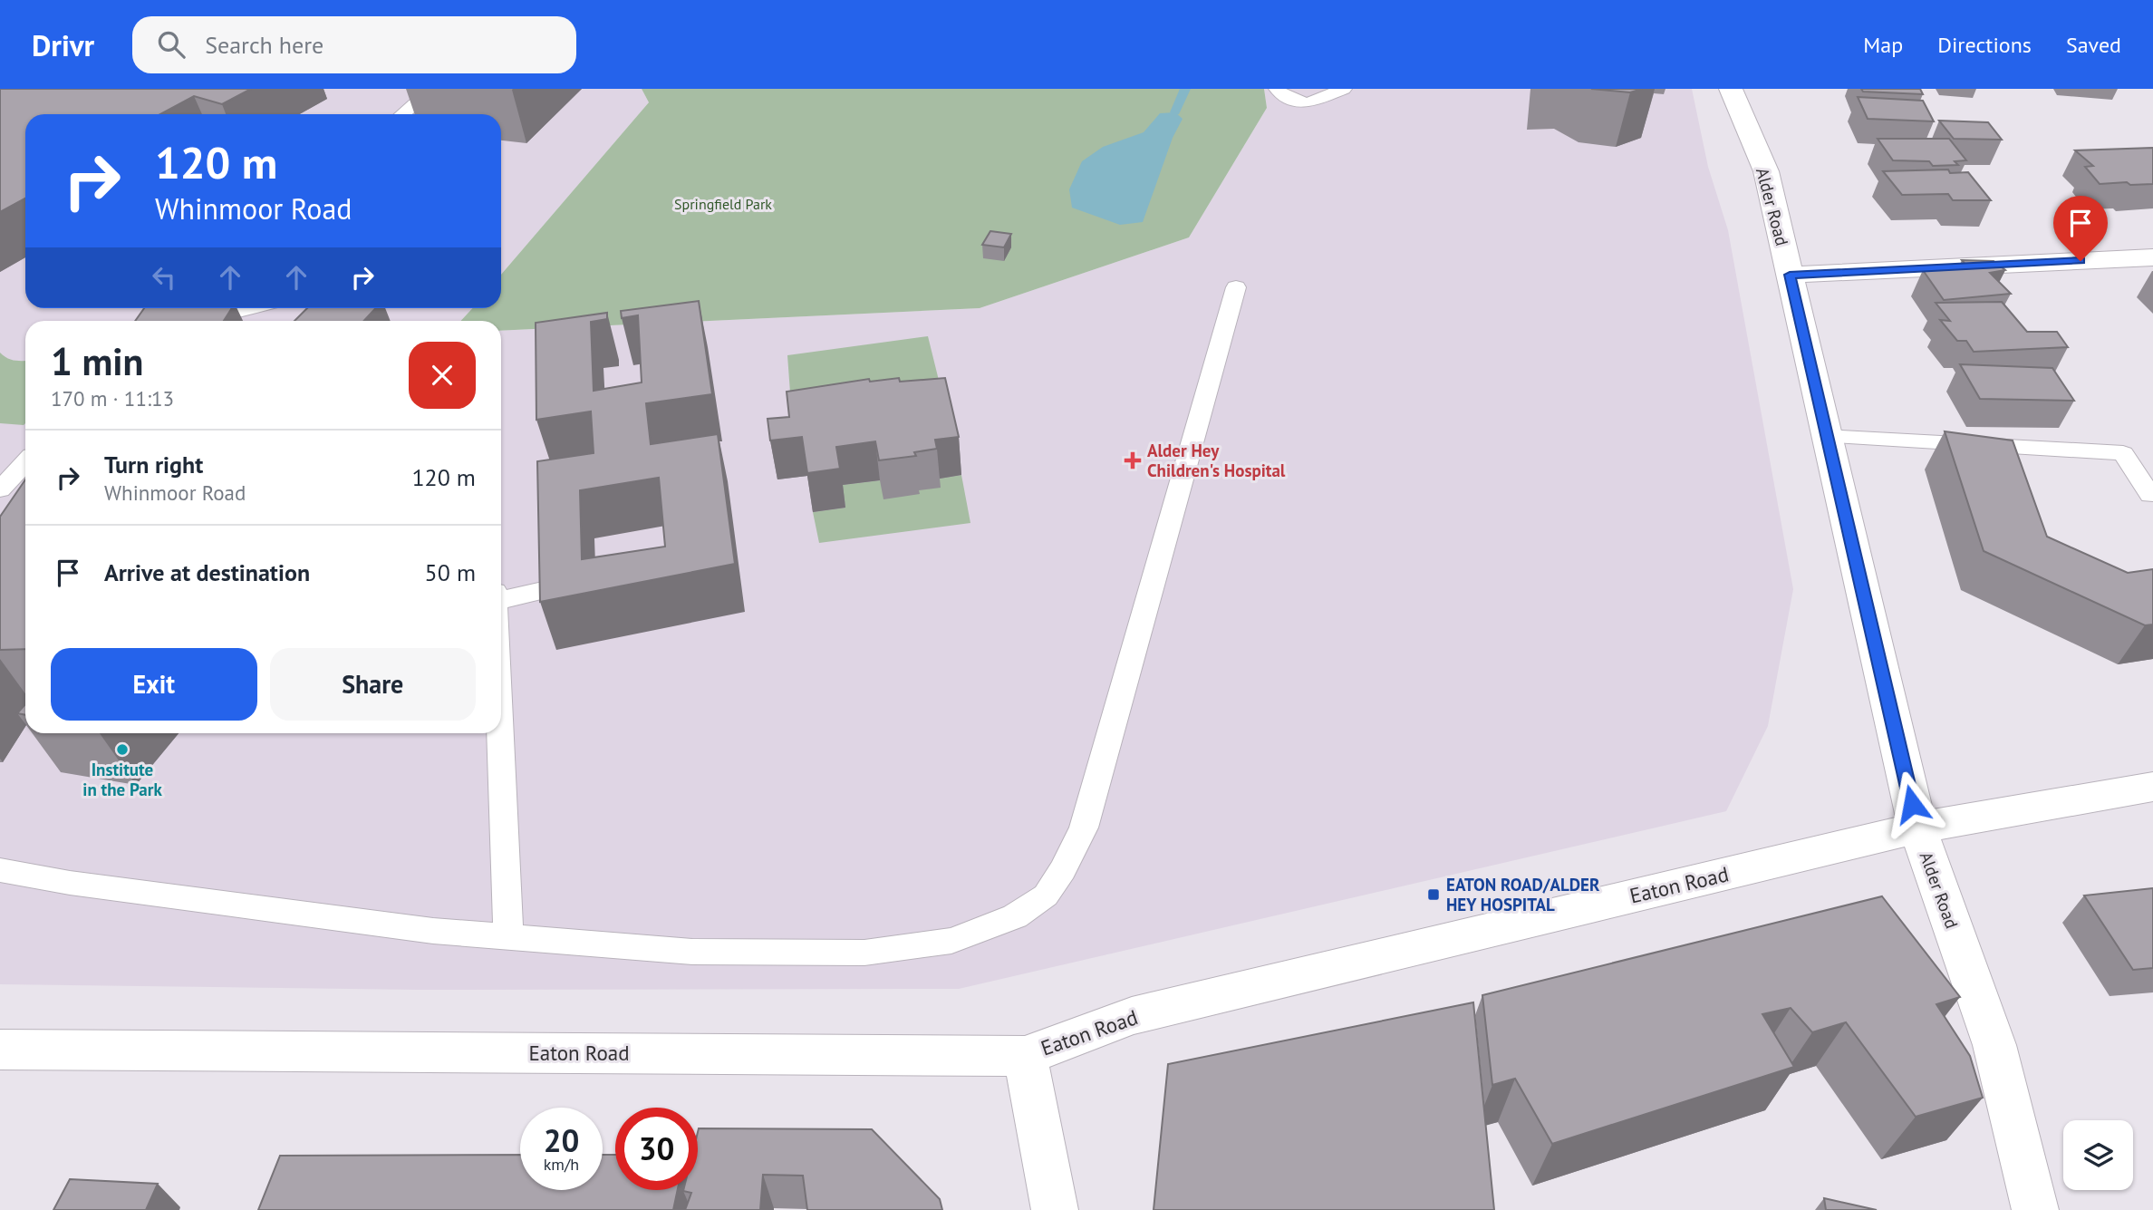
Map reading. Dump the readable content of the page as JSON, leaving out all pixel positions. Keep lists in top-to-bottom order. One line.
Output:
{"streets":{"street":["Alder Road","Eaton Road"]},"crossings":[["Alder Road","Eaton Road"]],"parks":["Springfield Park"],"places":{"health":["Alder Hey Children's Hospital"],"other":["Institute in the Park"],"transit":["EATON ROAD/ALDER HEY HOSPITAL"]},"page":{"header":"Drivr","search":"Search here","nav":["Map","Directions","Saved"],"turn":["120 m","Whinmoor Road"],"heading":["1 min","170 m · 11:13"],"list":[{"name":"Turn right","note":"Whinmoor Road","value":"120 m"},{"name":"Arrive at destination","value":"50 m"}],"buttons":["Exit","Share"],"speed":"20 km/h","limit":"30"}}
